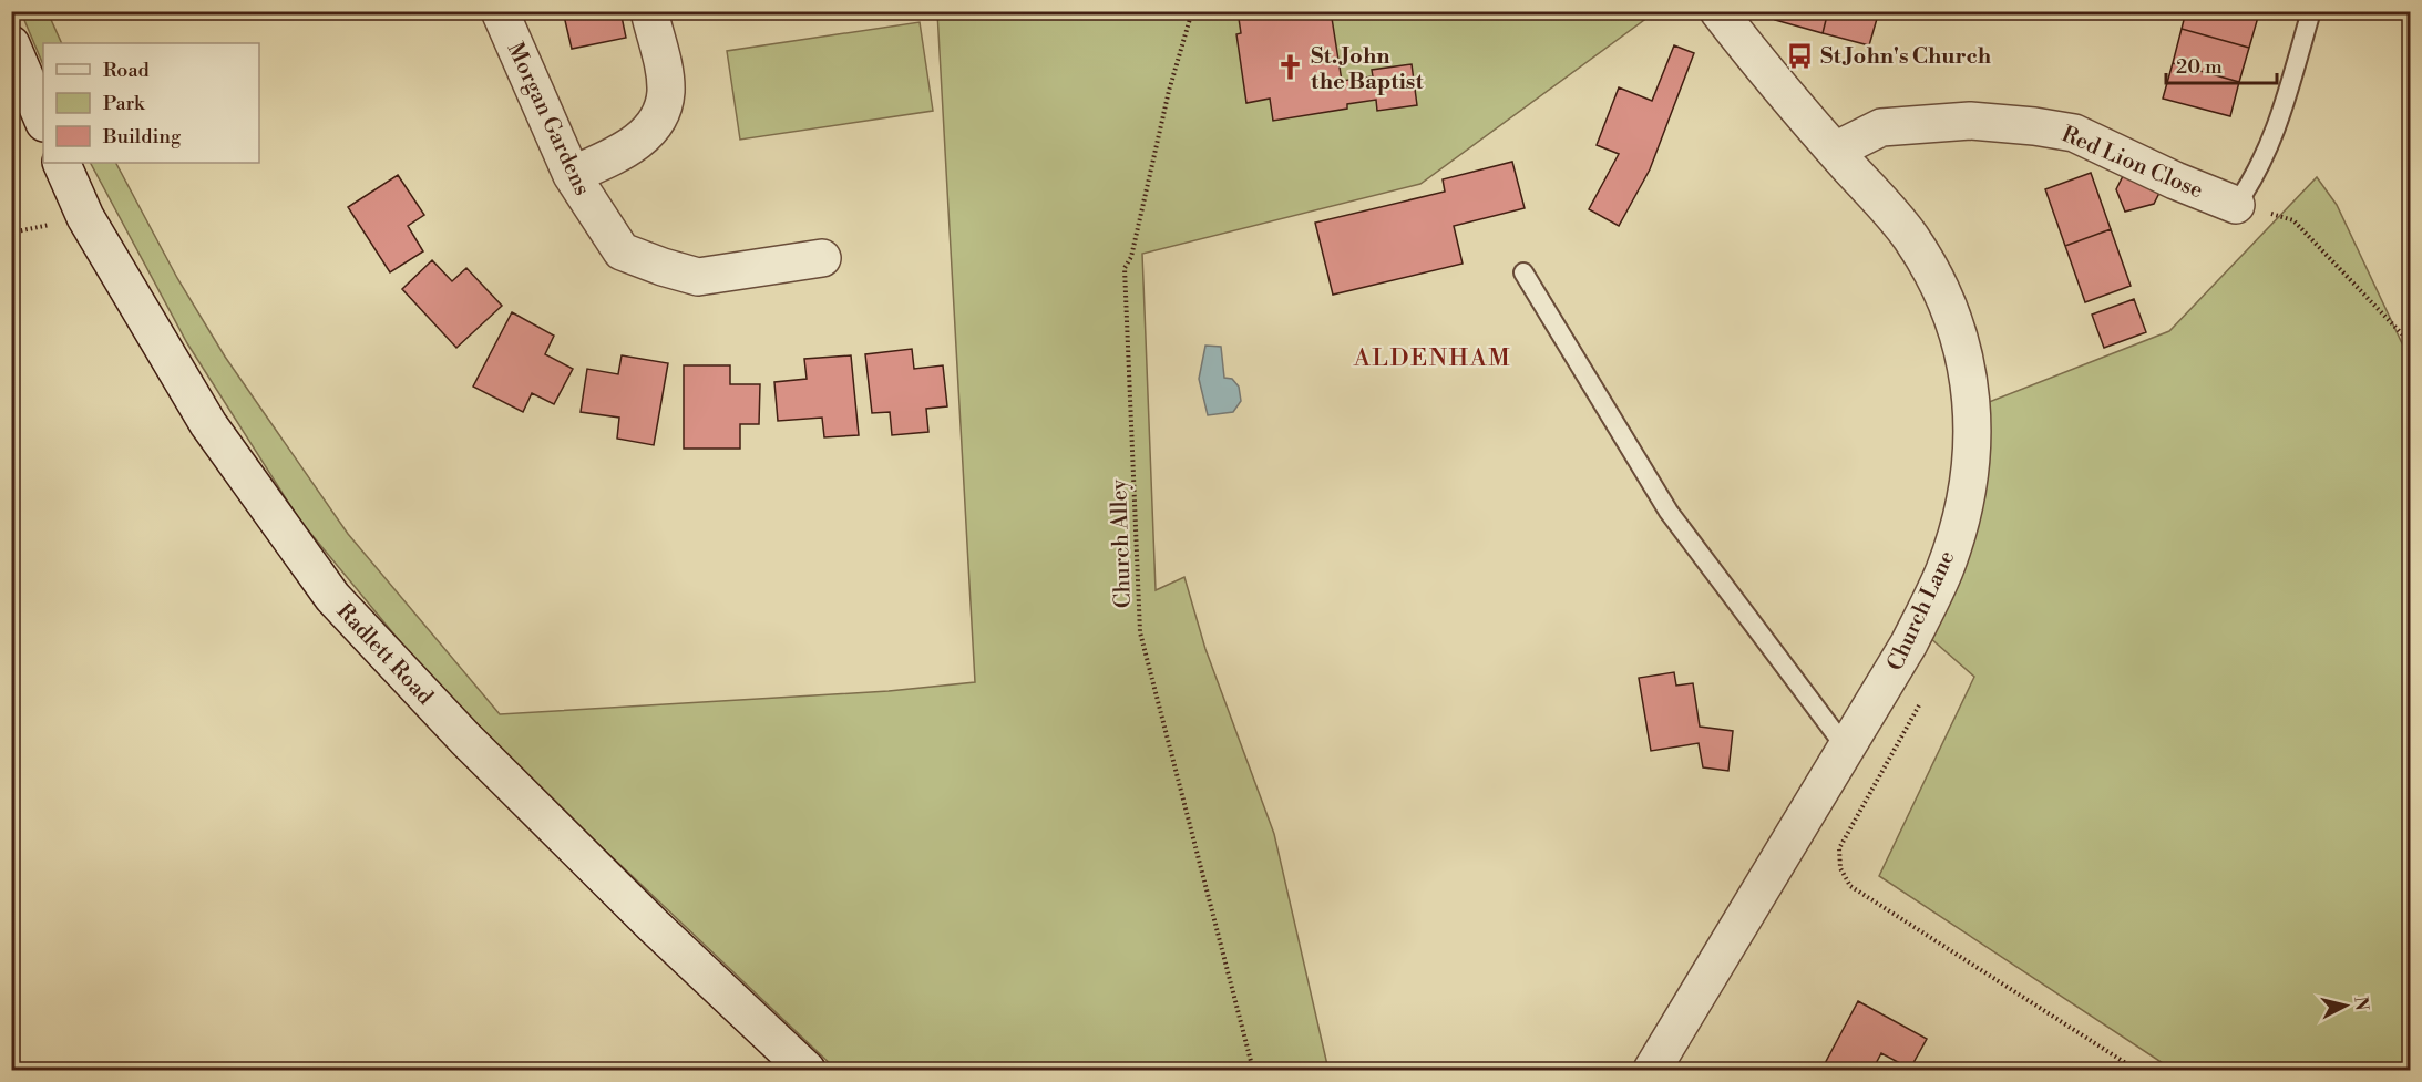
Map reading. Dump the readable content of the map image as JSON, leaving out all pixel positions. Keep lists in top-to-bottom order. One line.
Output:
{"streets":{"street":["Morgan Gardens","Red Lion Close","Church Lane","Radlett Road"],"path":["Church Alley"]},"crossings":[["Red Lion Close","Church Lane"]],"districts":["ALDENHAM"],"places":{"bus stop":["St John's Church"],"church":["St. John the Baptist"]},"legend":["Road","Park","Building"],"scale_bar":"20 m","north":"right"}
